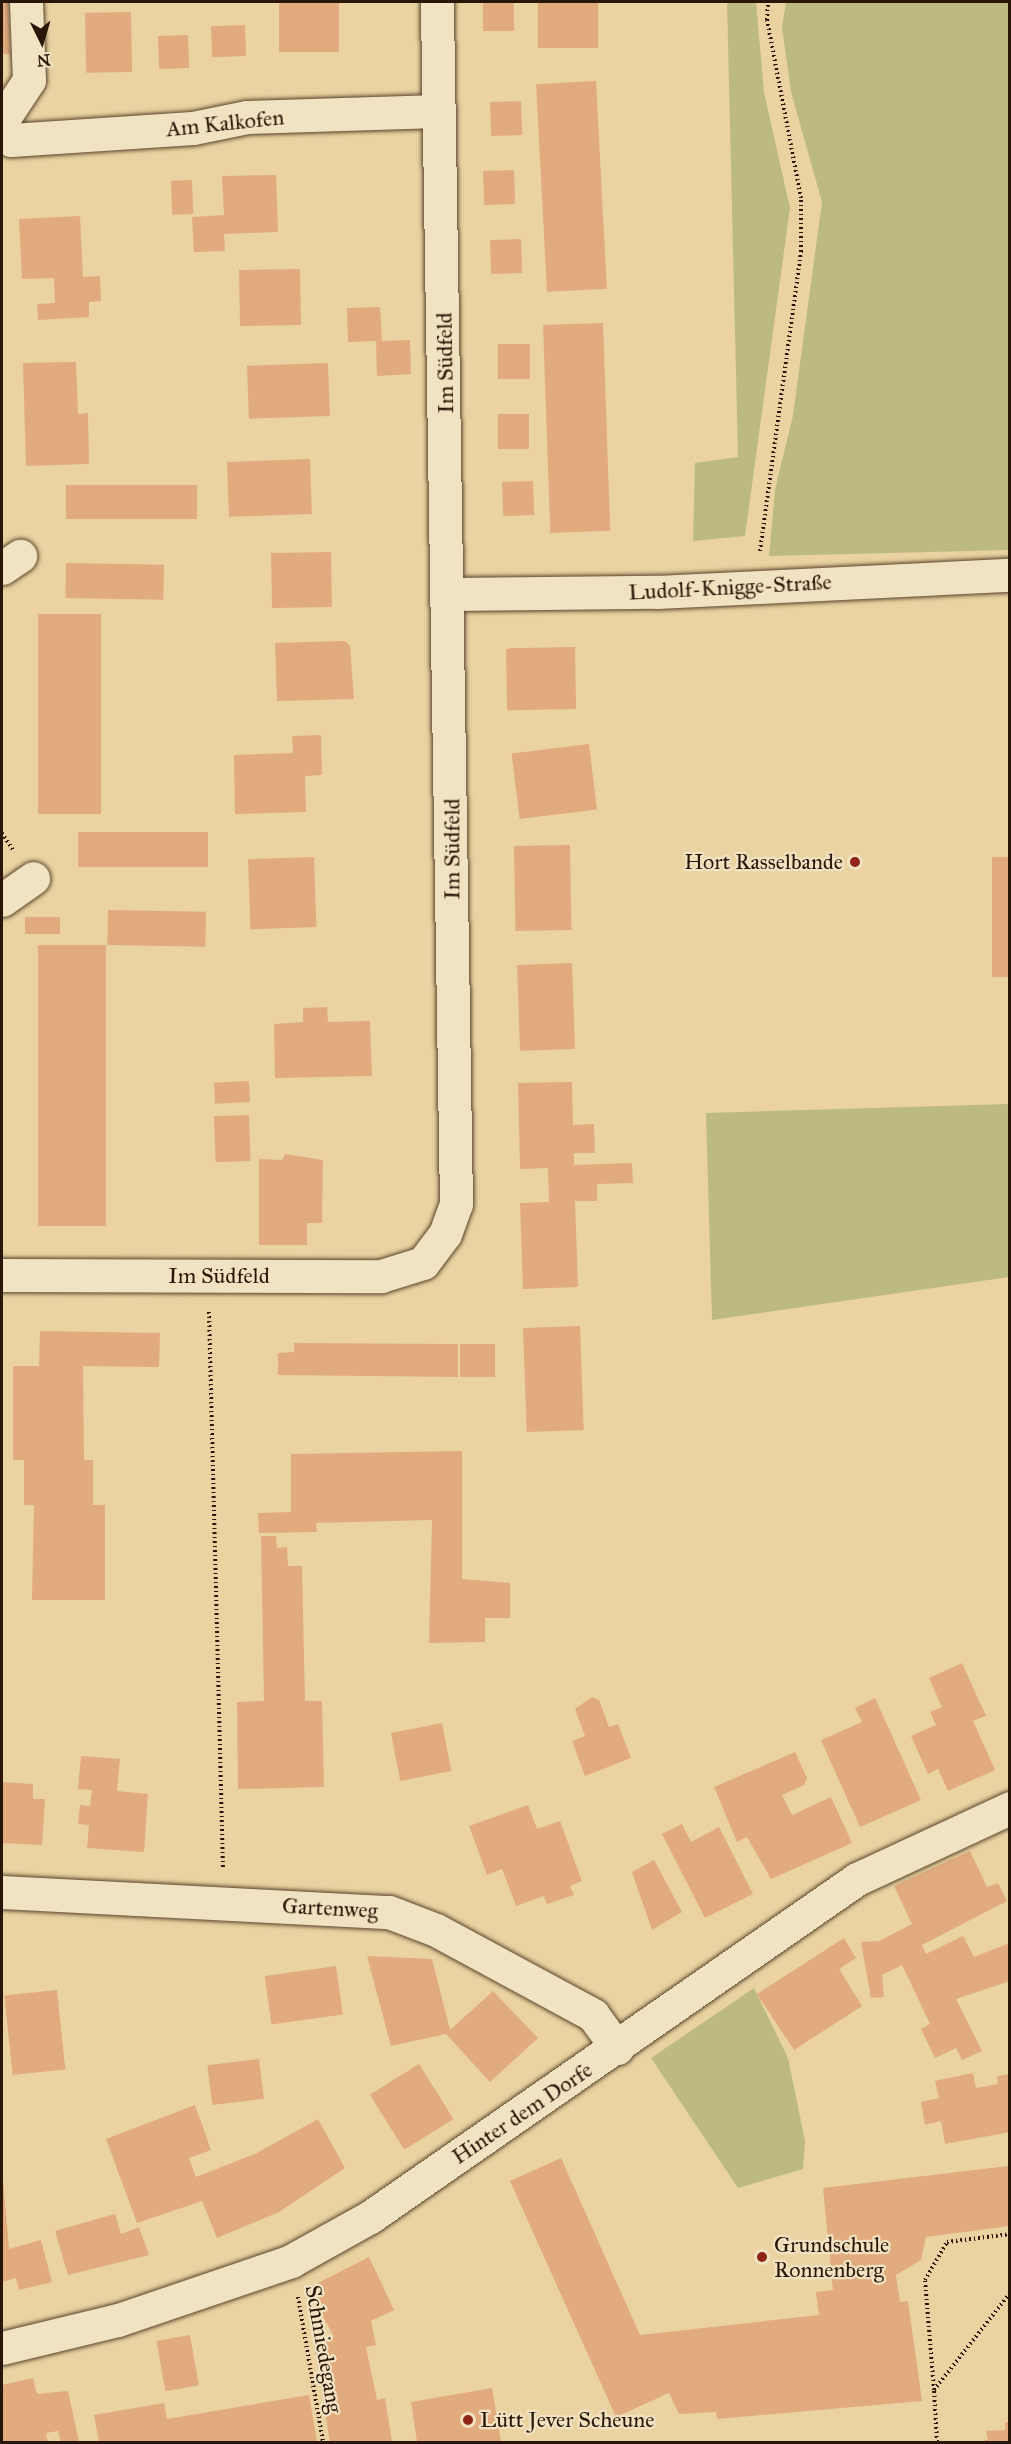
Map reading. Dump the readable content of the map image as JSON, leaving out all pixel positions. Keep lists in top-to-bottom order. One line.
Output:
{"streets":{"street":["Am Kalkofen","Im Südfeld","Ludolf-Knigge-Straße","Gartenweg","Hinter dem Dorfe"],"path":["Schmiedegang"]},"crossings":[["Am Kalkofen","Im Südfeld"],["Im Südfeld","Ludolf-Knigge-Straße"],["Gartenweg","Hinter dem Dorfe"],["Hinter dem Dorfe","Schmiedegang"]],"places":["Hort Rasselbande","Grundschule Ronnenberg","Lütt Jever Scheune"],"north":"bottom"}
